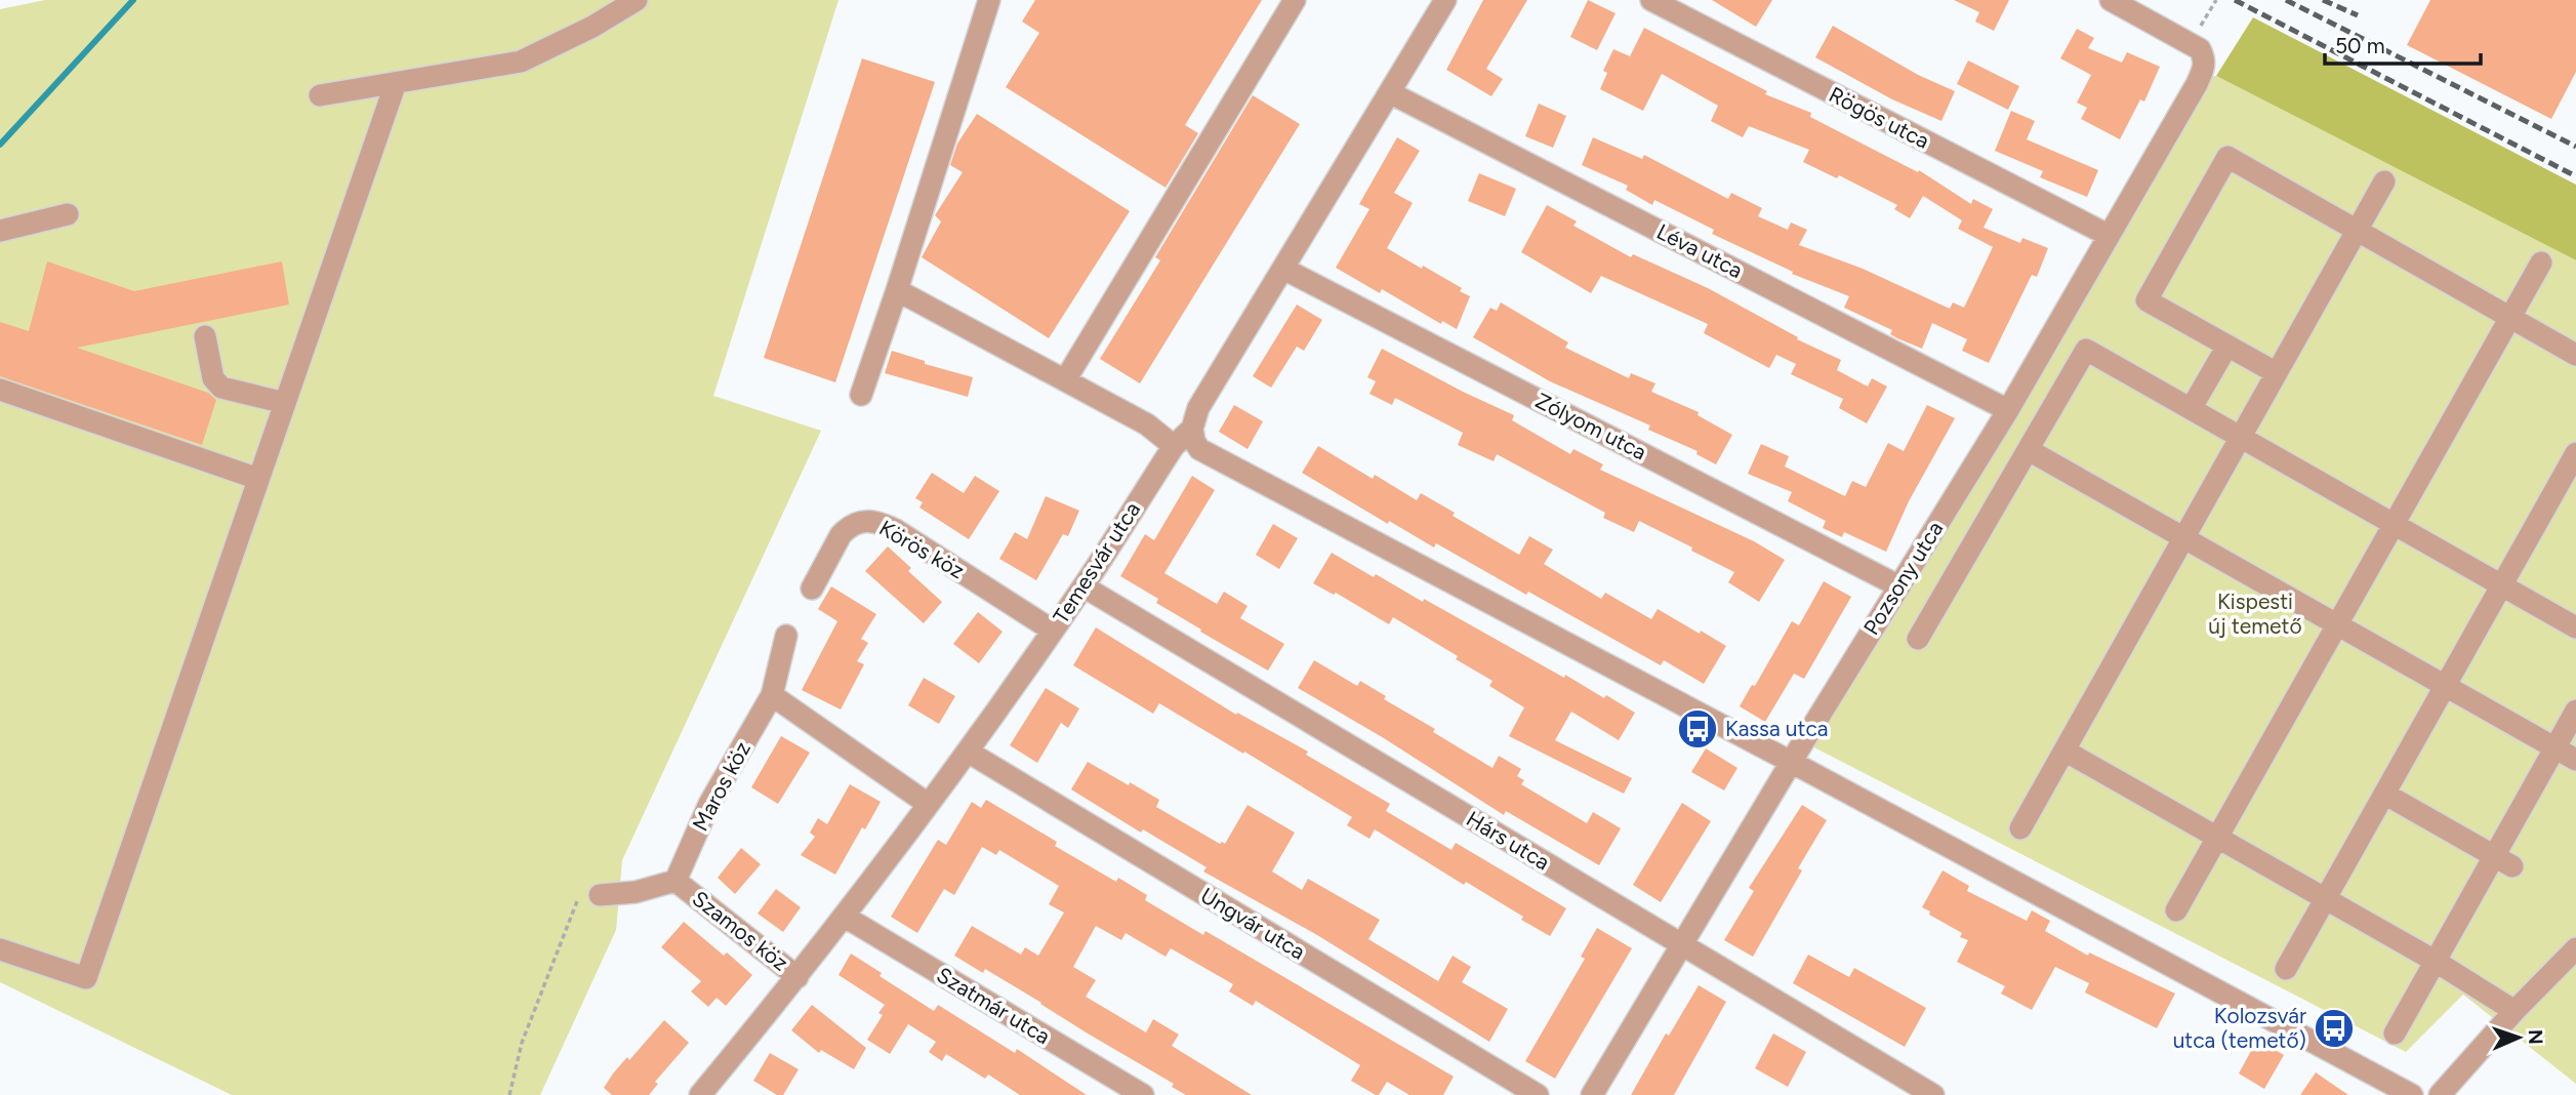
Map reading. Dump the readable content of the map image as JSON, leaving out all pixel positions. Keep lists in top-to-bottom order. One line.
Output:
{"streets":{"street":["Rögös utca","Léva utca","Zólyom utca","Körös köz","Temesvár utca","Pozsony utca","Maros köz","Hárs utca","Ungvár utca","Szamos köz","Szatmár utca"]},"crossings":[["Rögös utca","Pozsony utca"],["Léva utca","Temesvár utca"],["Léva utca","Pozsony utca"],["Zólyom utca","Temesvár utca"],["Zólyom utca","Pozsony utca"],["Körös köz","Temesvár utca"],["Temesvár utca","Hárs utca"],["Temesvár utca","Ungvár utca"],["Temesvár utca","Szamos köz"],["Temesvár utca","Szatmár utca"],["Pozsony utca","Hárs utca"],["Maros köz","Szamos köz"]],"parks":["Kispesti új temető"],"places":{"bus stop":["Kassa utca","Kolozsvár utca (temető)"]},"scale_bar":"50 m","north":"right"}
